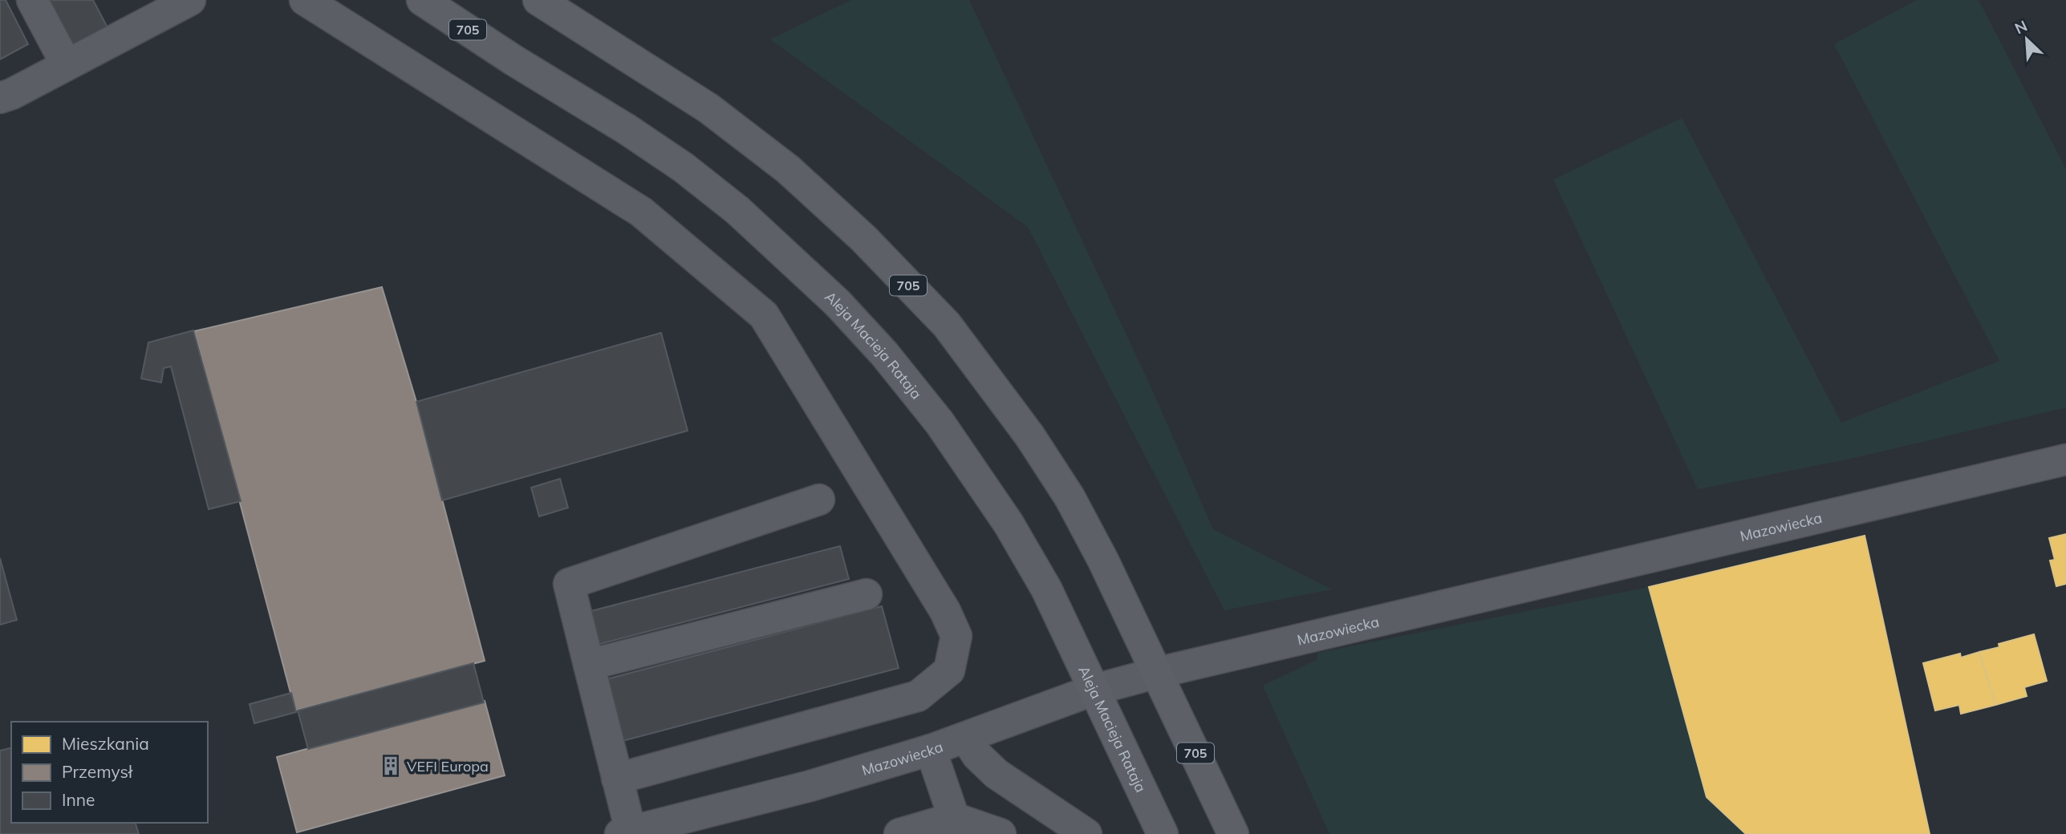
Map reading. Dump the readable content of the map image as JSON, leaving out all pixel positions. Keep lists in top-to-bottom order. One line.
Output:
{"streets":{"main road":["705","Aleja Macieja Rataja"],"street":["Mazowiecka"]},"crossings":[["705","Mazowiecka"],["Aleja Macieja Rataja","Mazowiecka"]],"places":{"building":["VEFI Europa"]},"legend":["Mieszkania","Przemysł","Inne"],"north":"top left"}
